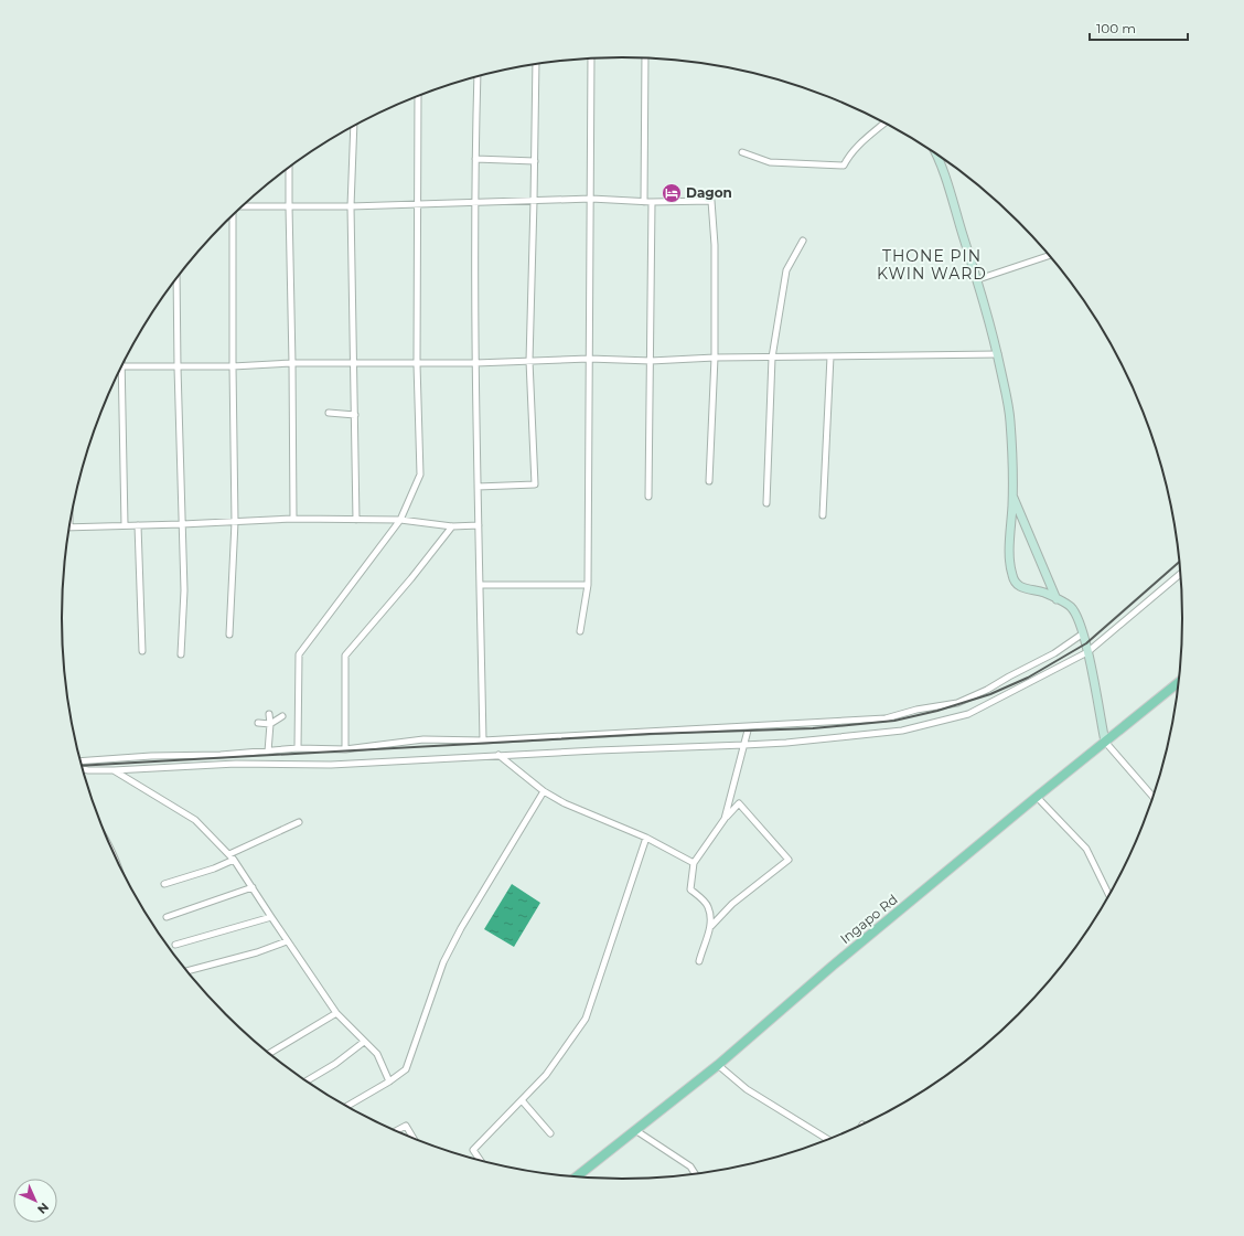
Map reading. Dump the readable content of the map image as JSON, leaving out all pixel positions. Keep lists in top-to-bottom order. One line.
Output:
{"streets":{"main road":["Ingapo Rd"]},"districts":["THONE PIN KWIN WARD"],"places":{"hotel":["Dagon"]},"scale_bar":"100 m","north":"bottom right"}
